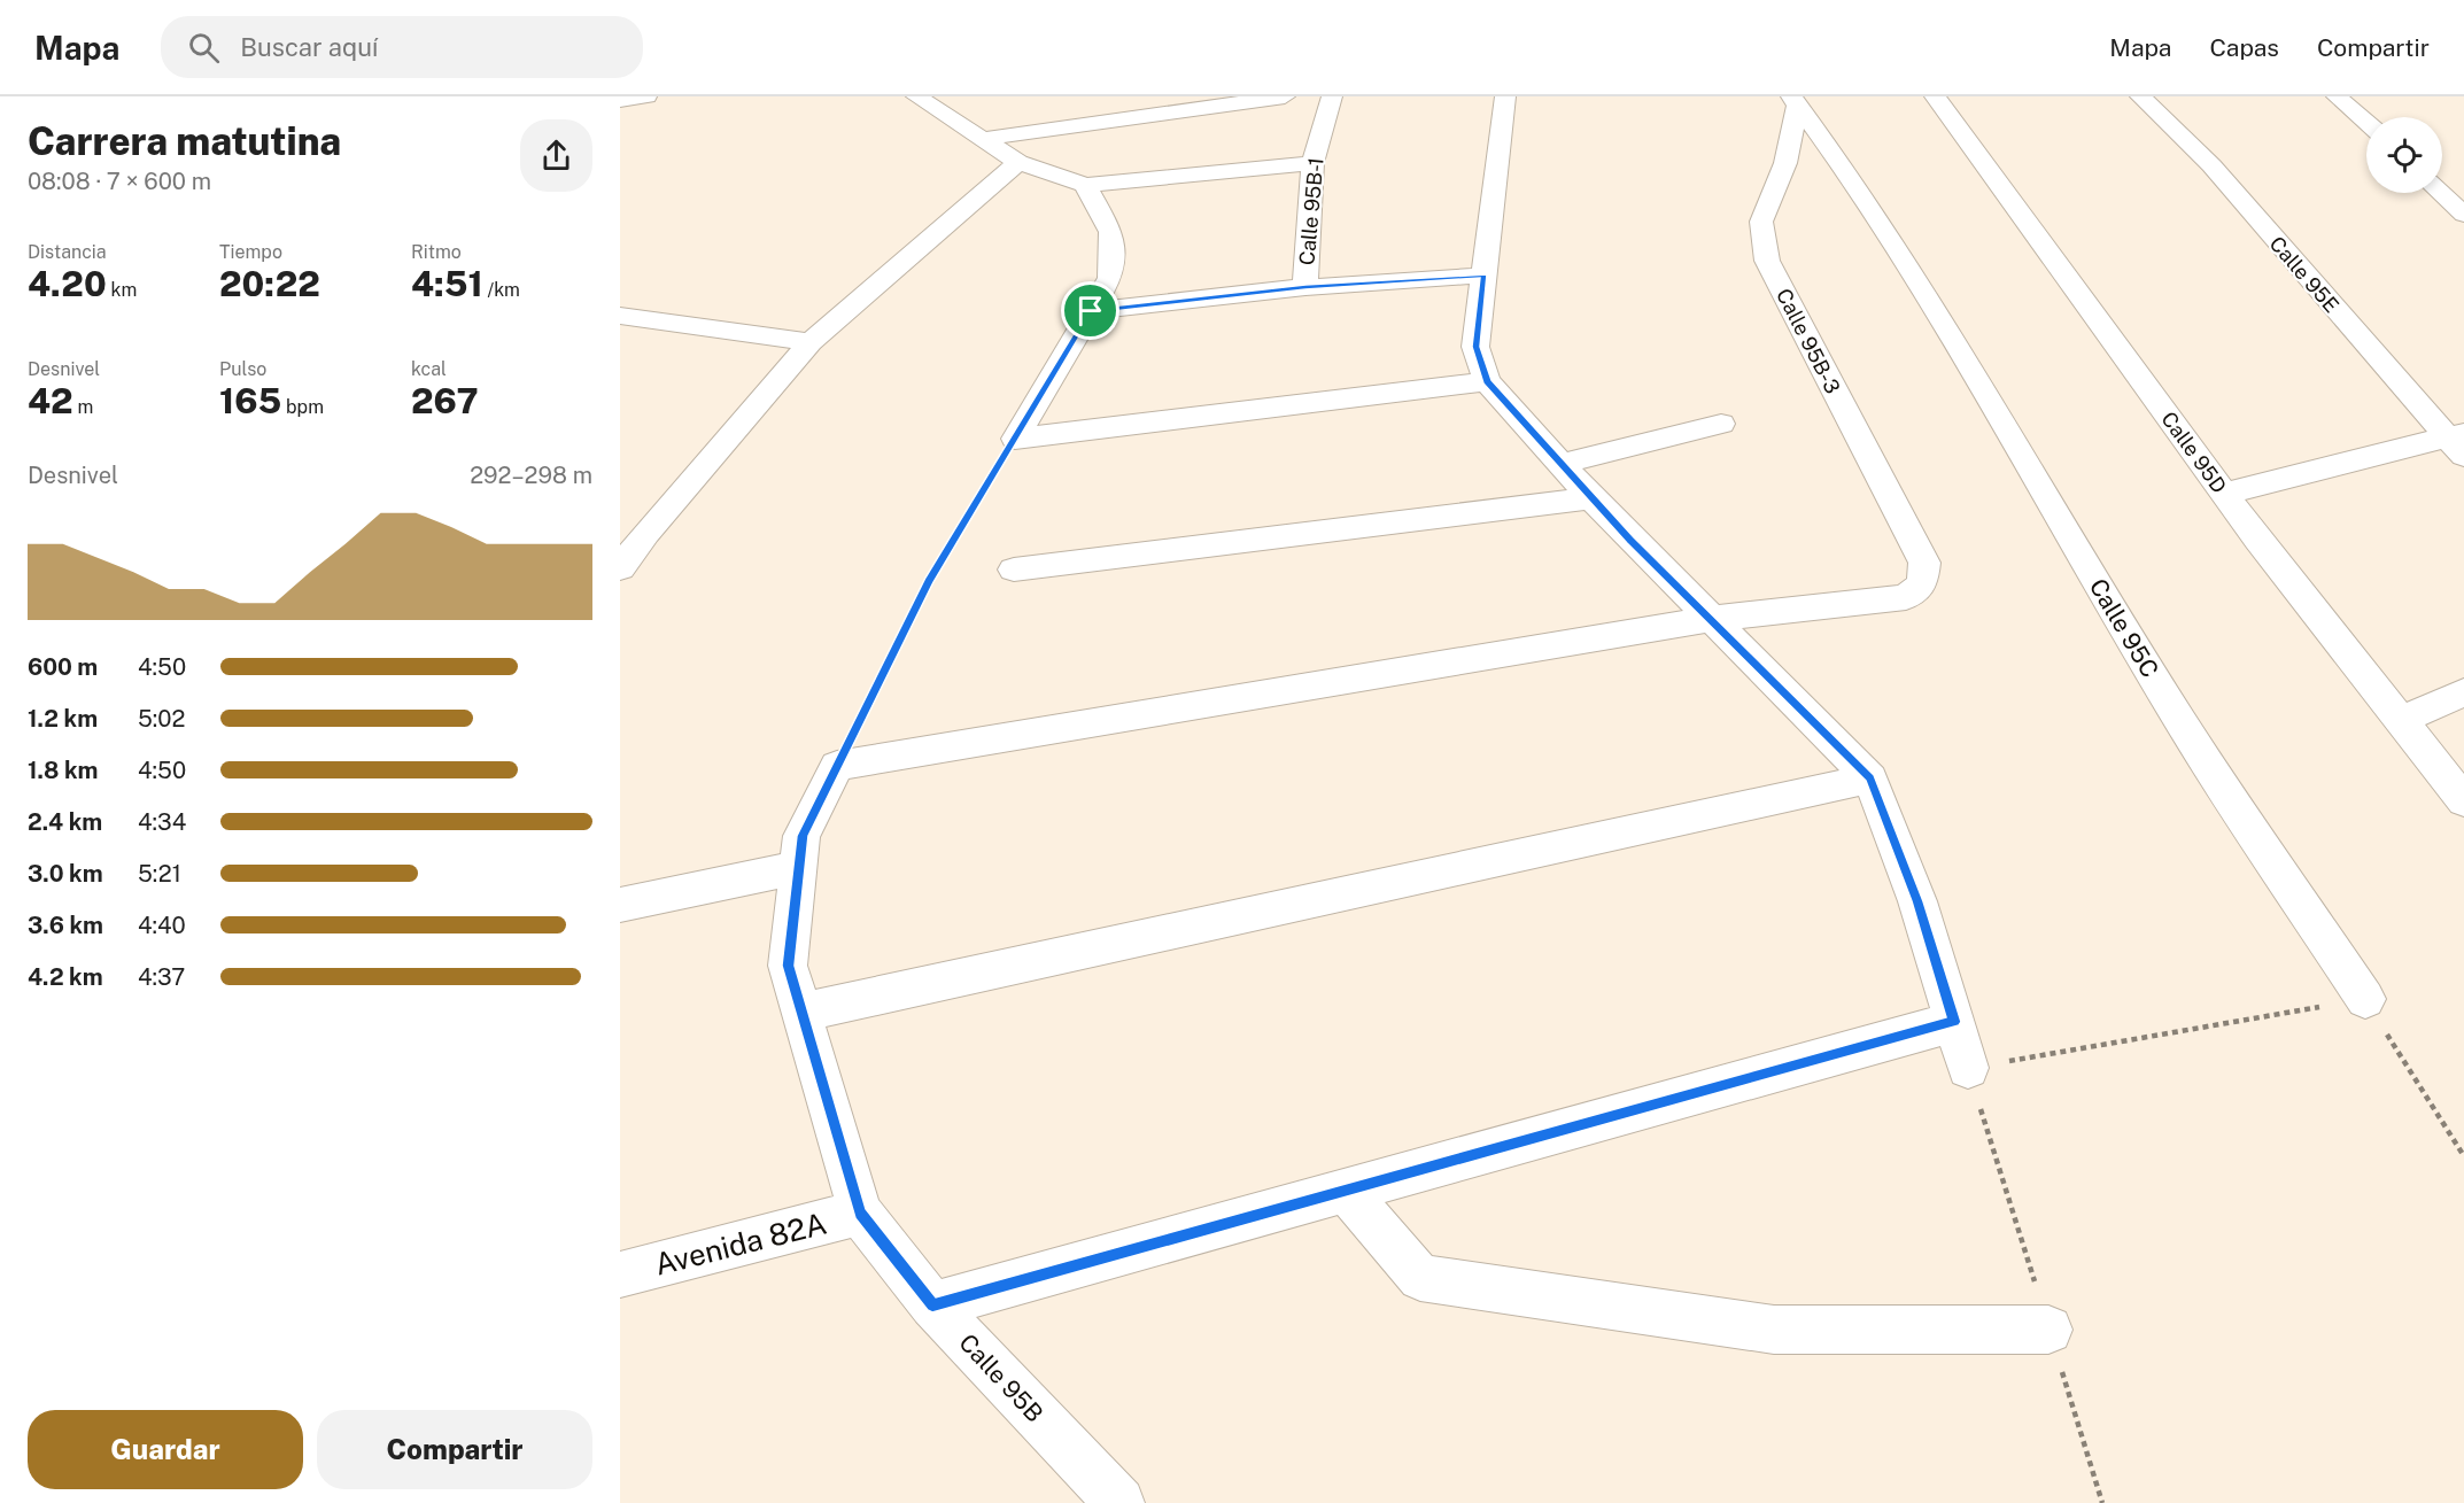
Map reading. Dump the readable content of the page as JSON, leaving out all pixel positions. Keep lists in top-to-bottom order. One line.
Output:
{"streets":{"street":["Calle 95B-1","Calle 95E","Calle 95B-3","Calle 95D","Calle 95C","Avenida 82A","Calle 95B"]},"crossings":[["Calle 95B-3","Calle 95C"],["Avenida 82A","Calle 95B"]],"page":{"header":"Mapa","search":"Buscar aquí","nav":["Mapa","Capas","Compartir"],"heading":["Carrera matutina","08:08 · 7 × 600 m"],"stats":[["Distancia","4.20 km"],["Tiempo","20:22"],["Ritmo","4:51 /km"],["Desnivel","42 m"],["Pulso","165 bpm"],["kcal","267"]],"chart":["Desnivel","292–298 m"],"list":[{"name":"600 m","note":"4:50"},{"name":"1.2 km","note":"5:02"},{"name":"1.8 km","note":"4:50"},{"name":"2.4 km","note":"4:34"},{"name":"3.0 km","note":"5:21"},{"name":"3.6 km","note":"4:40"},{"name":"4.2 km","note":"4:37"}],"buttons":["Guardar","Compartir"]}}
